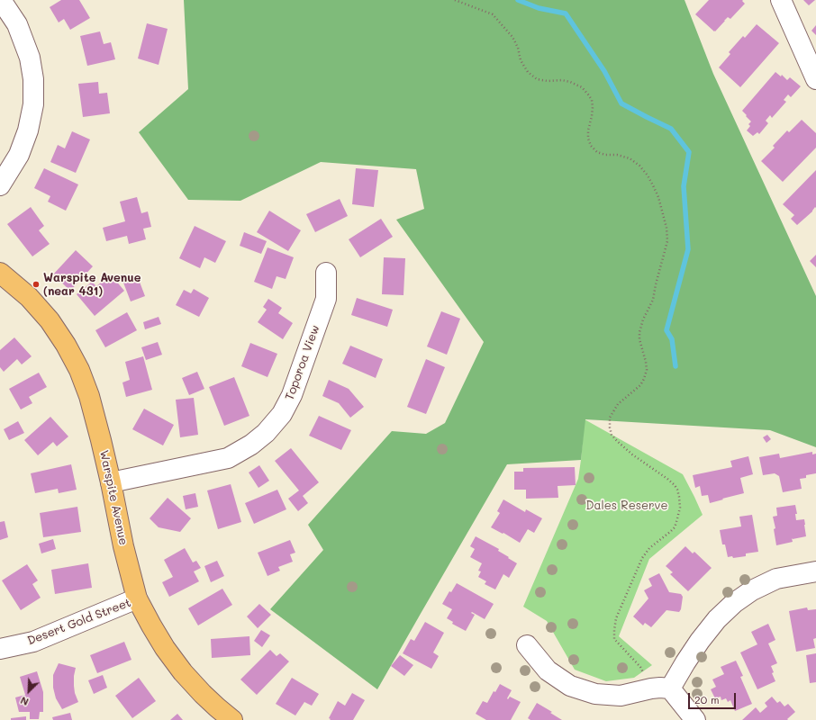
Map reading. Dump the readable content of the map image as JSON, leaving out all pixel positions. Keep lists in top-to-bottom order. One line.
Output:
{"streets":{"main road":["Warspite Avenue"],"street":["Toporoa View","Desert Gold Street"]},"crossings":[["Toporoa View","Warspite Avenue"],["Warspite Avenue","Desert Gold Street"]],"parks":["Dales Reserve"],"places":["Warspite Avenue (near 431)"],"scale_bar":"20 m","north":"bottom left"}
